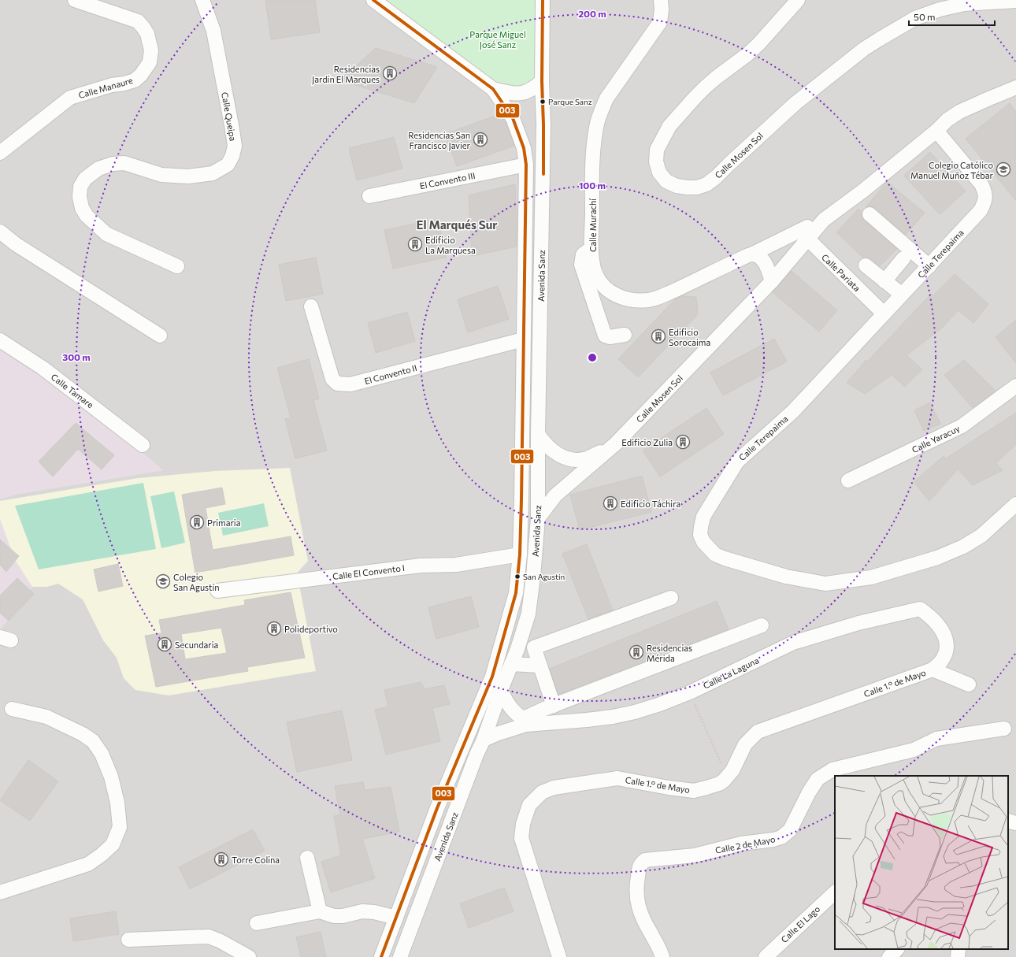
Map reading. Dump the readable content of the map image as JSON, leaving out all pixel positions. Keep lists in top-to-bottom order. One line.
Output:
{"streets":{"street":["Calle Manaure","Calle Queipa","Calle Mosen Sol","El Convento III","Calle Murachí","Calle Terepaima","Calle Pariata","Avenida Sanz","El Convento II","Calle Tamare","Calle Yaracuy","Calle El Convento I","Calle La Laguna","Calle 1.° de Mayo","Calle 2 de Mayo","Calle El Lago"]},"crossings":[["Calle Mosen Sol","Calle Murachí"],["Calle Mosen Sol","Calle Terepaima"],["Calle Mosen Sol","Calle Pariata"],["Calle Mosen Sol","Avenida Sanz"],["El Convento III","Avenida Sanz"],["Calle Murachí","Calle Pariata"],["Calle Terepaima","Calle Pariata"],["Avenida Sanz","El Convento II"],["Avenida Sanz","Calle El Convento I"],["Avenida Sanz","Calle La Laguna"],["Calle La Laguna","Calle 1.° de Mayo"]],"districts":["El Marqués Sur"],"parks":["Parque Miguel José Sanz"],"places":{"building":["Residencias Jardín El Marques","Residencias San Francisco Javier","Edificio La Marquesa","Edificio Sorocaima","Edificio Zulia","Edificio Táchira","Primaria","Polideportivo","Secundaria","Residencias Mérida","Torre Colina"],"other":["Parque Sanz","San Agustín"],"school or university":["Colegio Católico Manuel Muñoz Tébar","Colegio San Agustín"]},"lines":["transit line 003"],"scale_bar":"50 m","rings":["200 m","100 m","300 m"]}
